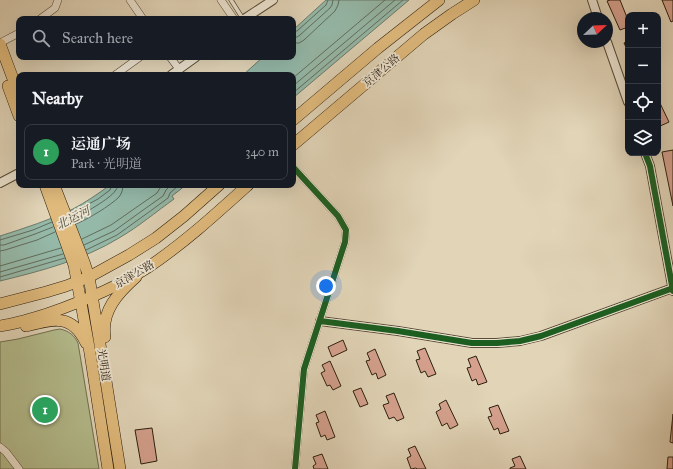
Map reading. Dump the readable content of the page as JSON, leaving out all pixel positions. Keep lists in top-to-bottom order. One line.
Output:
{"streets":{"main road":["京津公路","光明道"]},"crossings":[["京津公路","光明道"]],"water":["北运河"],"north":"top right","page":{"map_buttons":["+","−"],"search":"Search here","heading":"Nearby","list":[{"mark":"1","name":"运通广场","note":"Park · 光明道","value":"340 m"}],"pins":"1"}}
